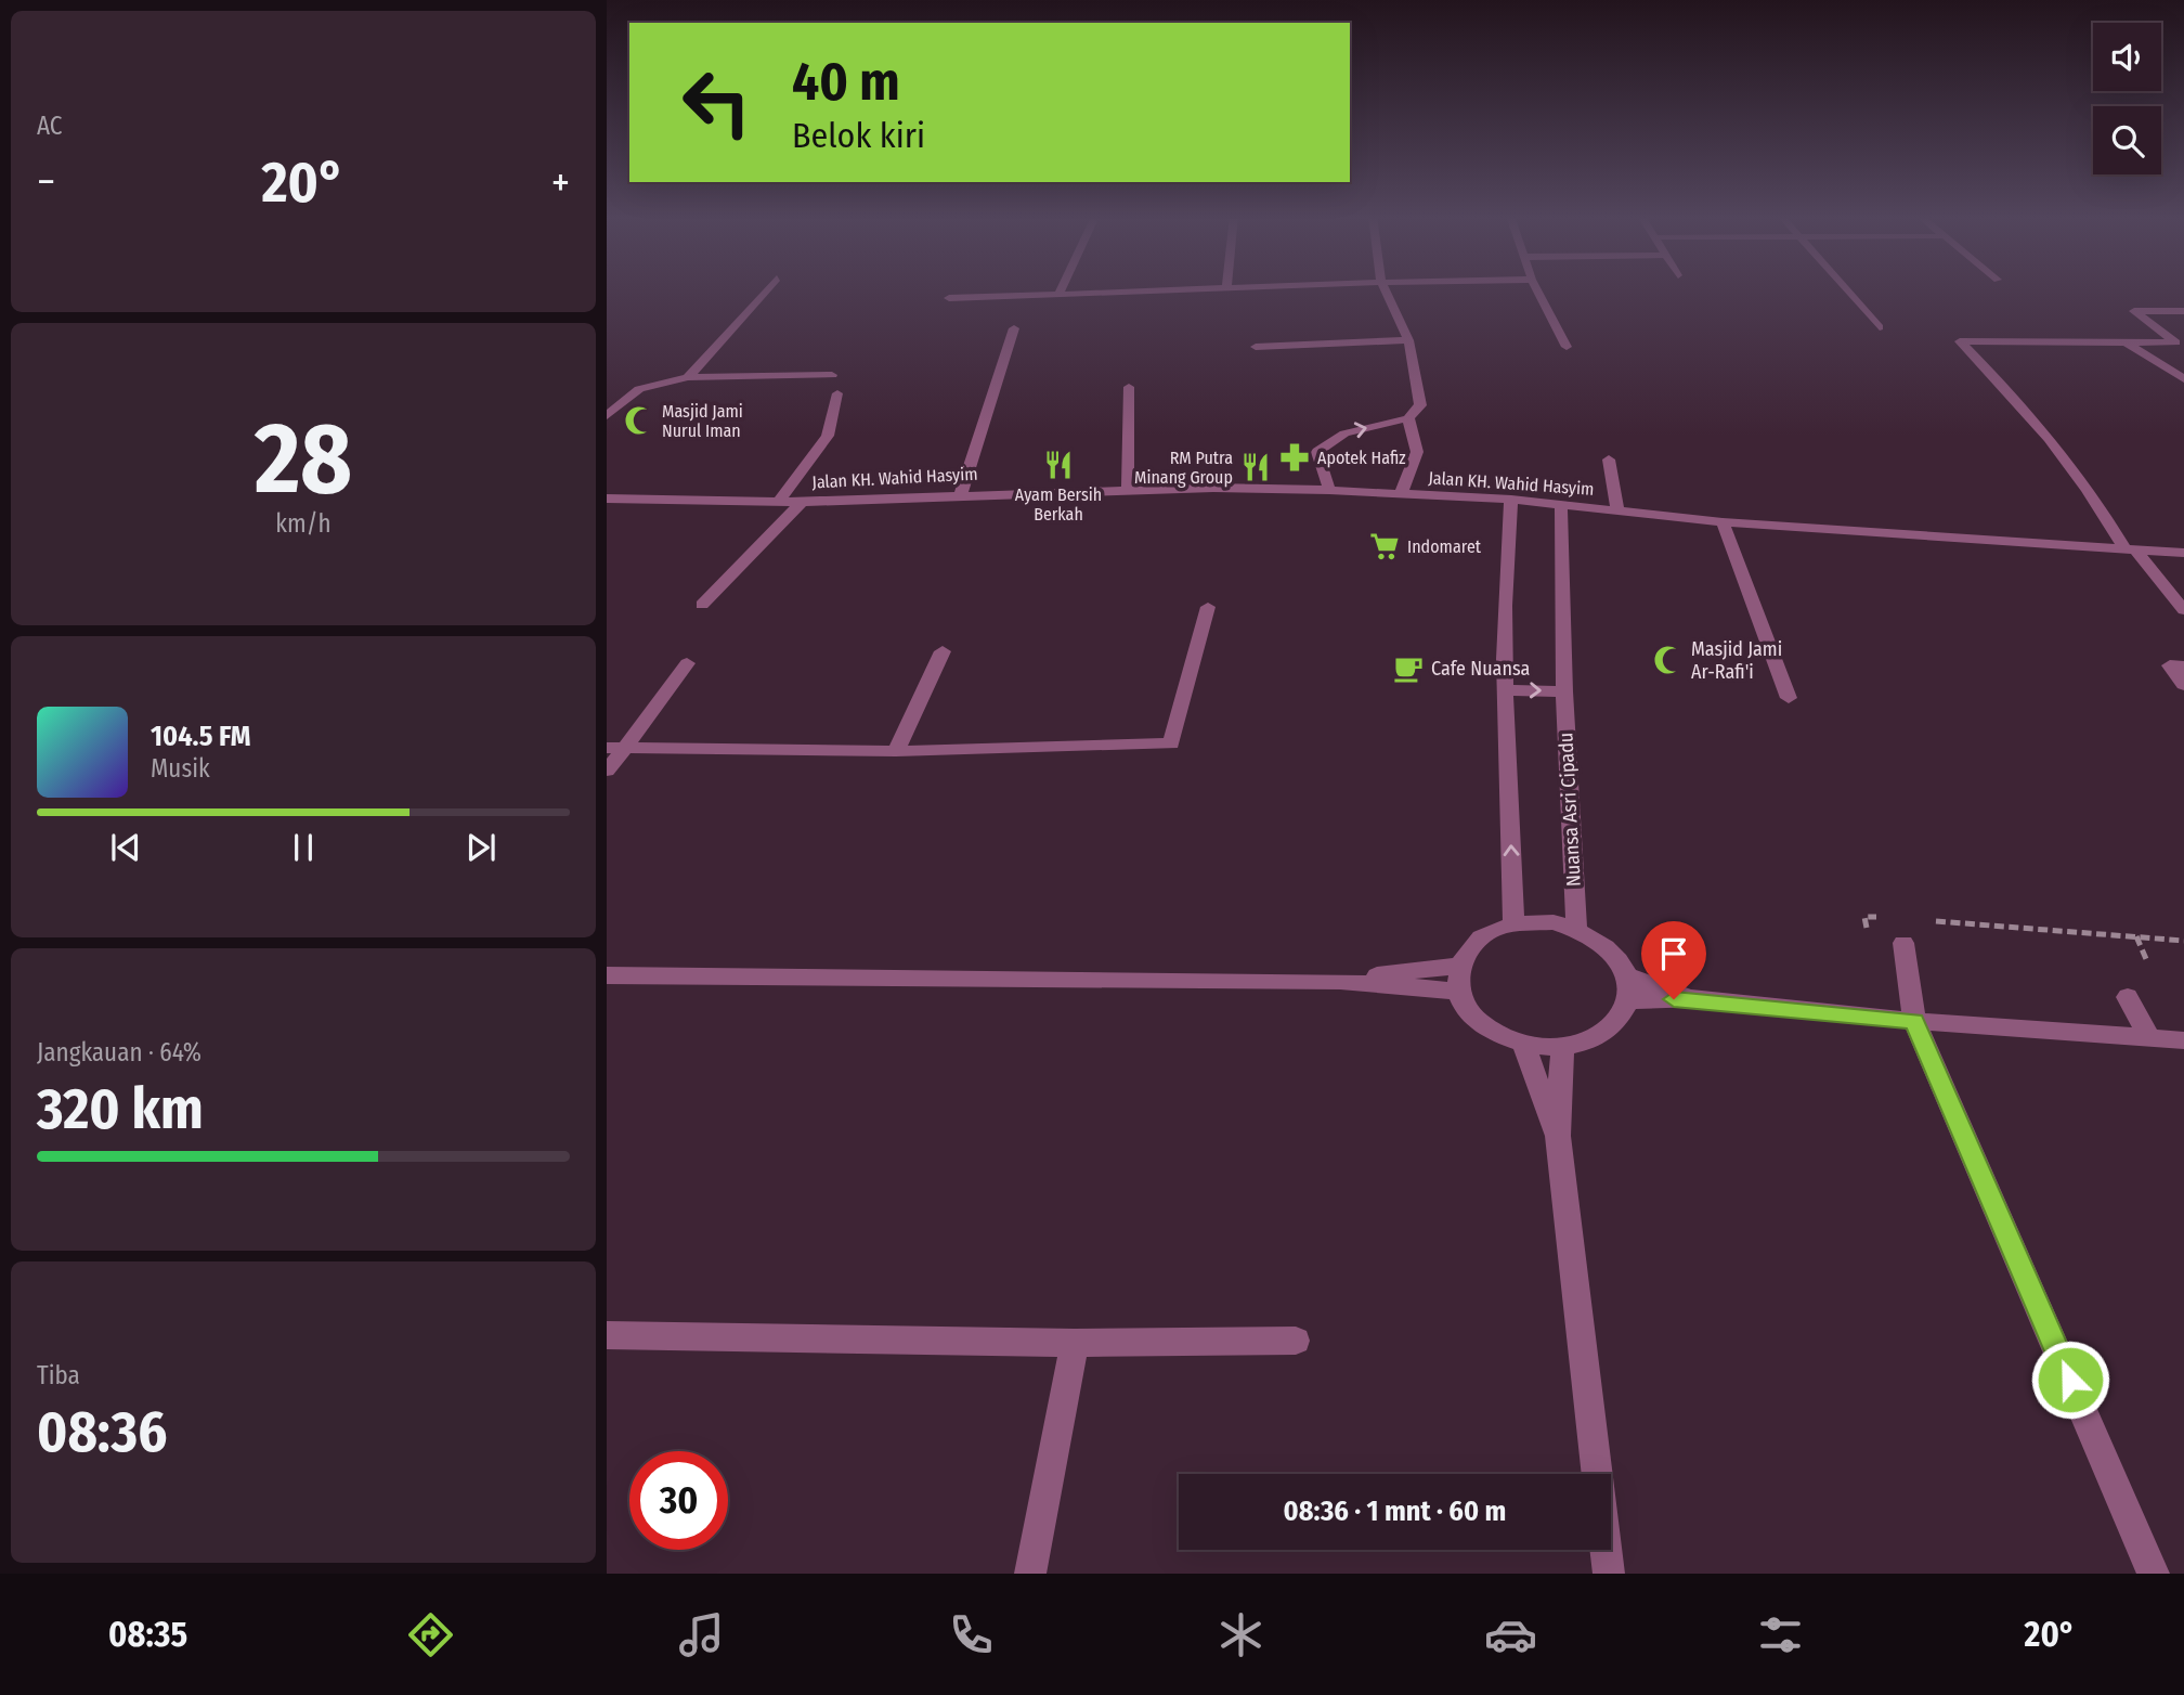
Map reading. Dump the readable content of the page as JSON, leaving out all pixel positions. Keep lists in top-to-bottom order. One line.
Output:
{"streets":{"street":["Jalan KH. Wahid Hasyim","Nuansa Asri Cipadu"]},"crossings":[["Jalan KH. Wahid Hasyim","Nuansa Asri Cipadu"]],"places":{"mosque":["Masjid Jami Nurul Iman","Masjid Jami Ar-Rafi'i"],"pharmacy":["Apotek Hafiz"],"restaurant":["Ayam Bersih Berkah","RM Putra Minang Group"],"supermarket":["Indomaret"],"cafe":["Cafe Nuansa"]},"page":{"tile":["AC",["28","km/h"],["Jangkauan · 64%","320 km"],["Tiba","08:36"]],"turn":["40 m","Belok kiri"],"heat":["−","20°","+"],"song":["104.5 FM","Musik"],"limit":"30","trip":"08:36 · 1 mnt · 60 m","tabs":["08:35","20°"]}}
